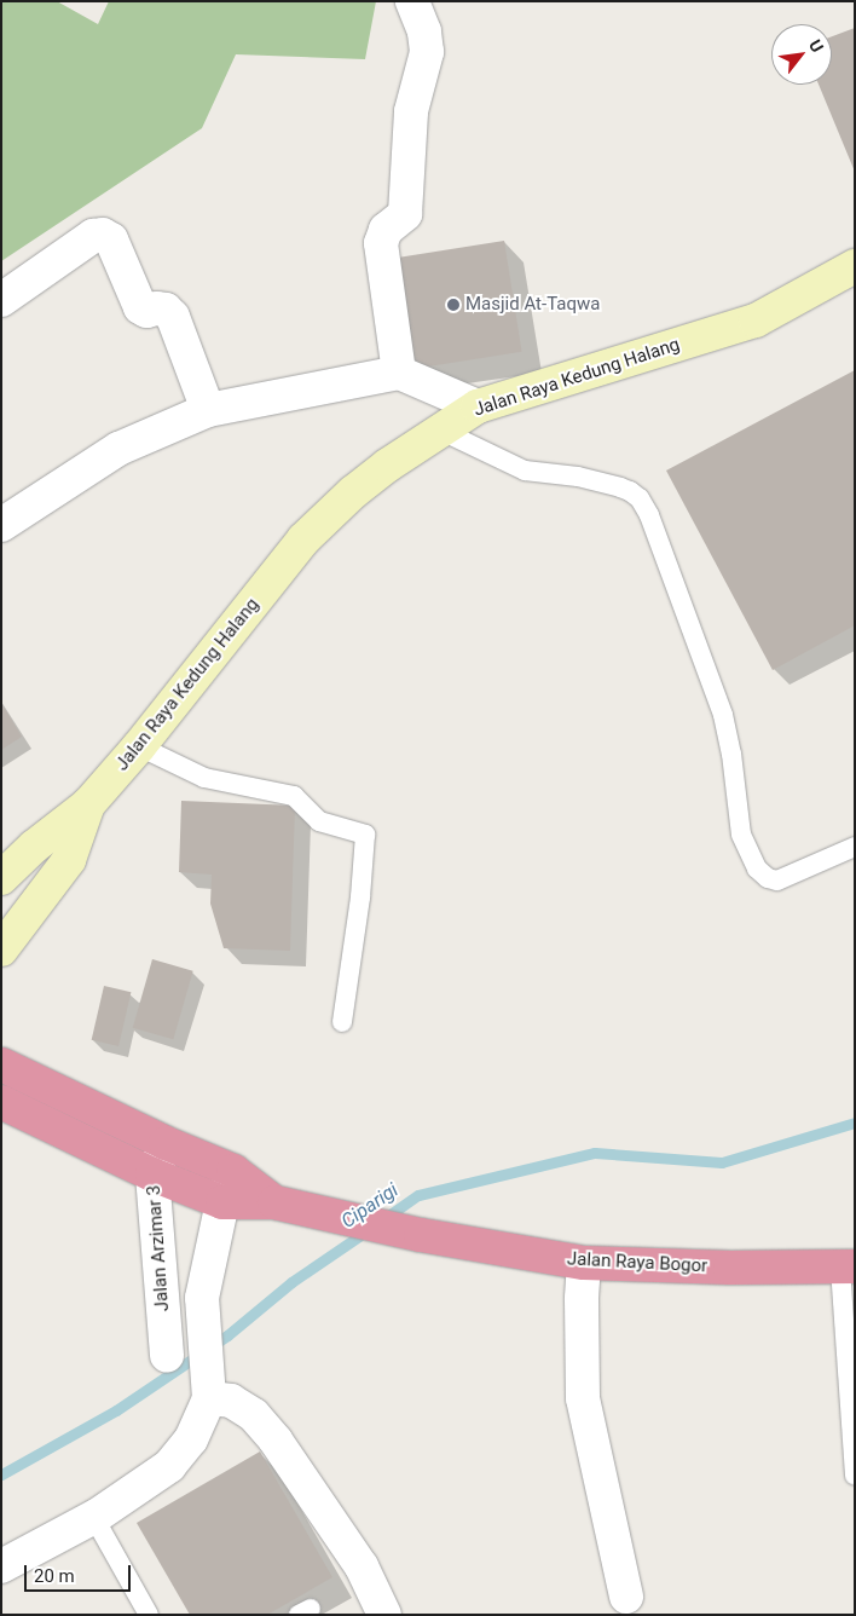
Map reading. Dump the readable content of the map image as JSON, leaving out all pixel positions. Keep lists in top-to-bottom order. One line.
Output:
{"streets":{"highway":["Jalan Raya Bogor"],"main road":["Jalan Raya Kedung Halang"],"street":["Jalan Arzimar 3"]},"water":["Ciparigi"],"places":["Masjid At-Taqwa"],"scale_bar":"20 m","north":"top right"}
